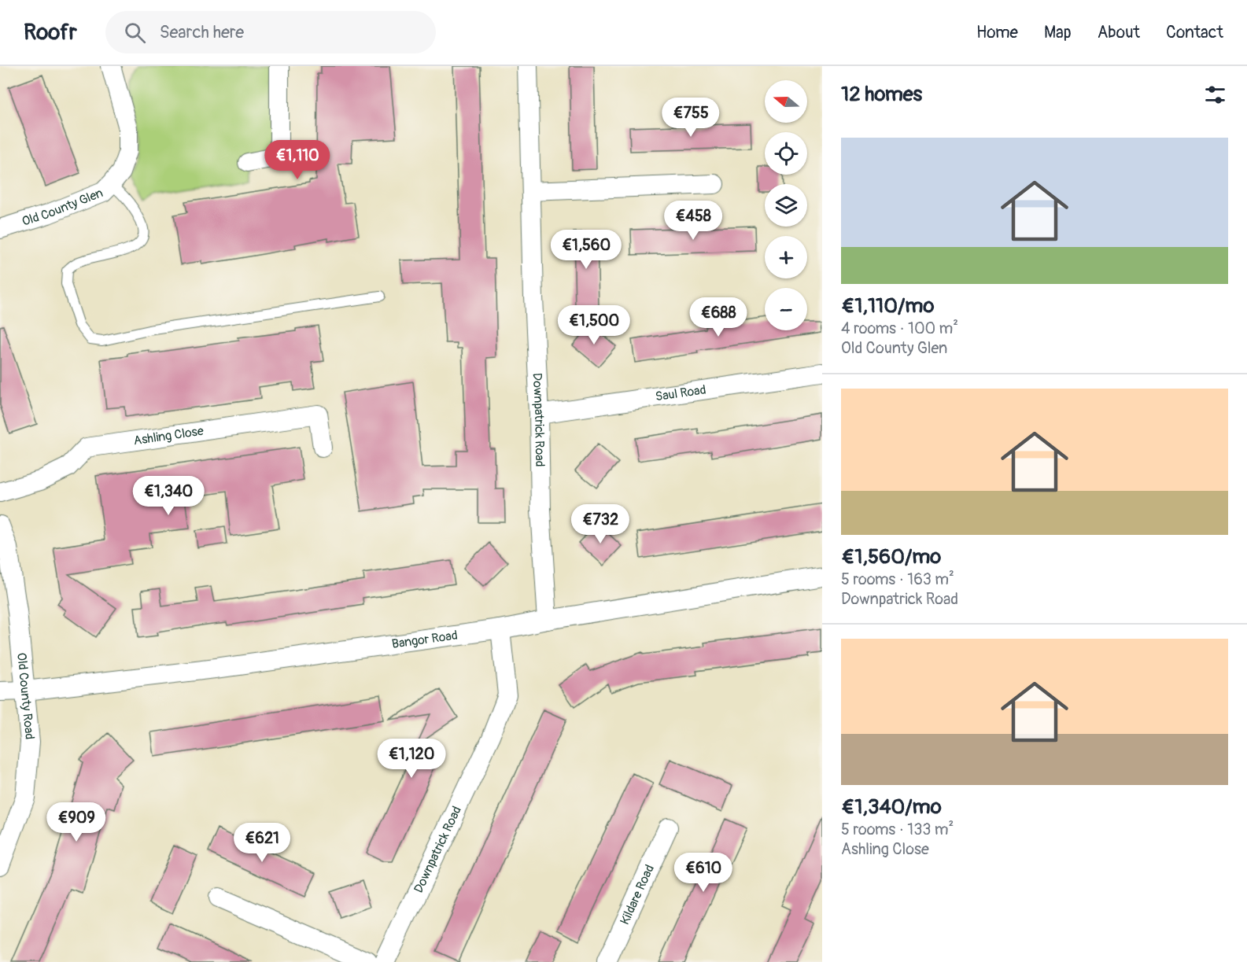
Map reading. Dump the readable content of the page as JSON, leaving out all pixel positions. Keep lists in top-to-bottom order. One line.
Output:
{"streets":{"street":["Old County Glen","Saul Road","Downpatrick Road","Ashling Close","Bangor Road","Old County Road","Kildare Road"]},"crossings":[["Saul Road","Downpatrick Road"],["Downpatrick Road","Bangor Road"],["Bangor Road","Old County Road"]],"north":"left","page":{"header":"Roofr","search":"Search here","nav":["Home","Map","About","Contact"],"heading":"12 homes","map_buttons":["+","−"],"price":["€755","€1,110","€458","€1,560","€688","€1,500","€1,340","€732","€1,120","€909","€621","€610"],"list":[{"name":"€1,110/mo","note":"4 rooms · 100 m² · Old County Glen"},{"name":"€1,560/mo","note":"5 rooms · 163 m² · Downpatrick Road"},{"name":"€1,340/mo","note":"5 rooms · 133 m² · Ashling Close"}]}}
